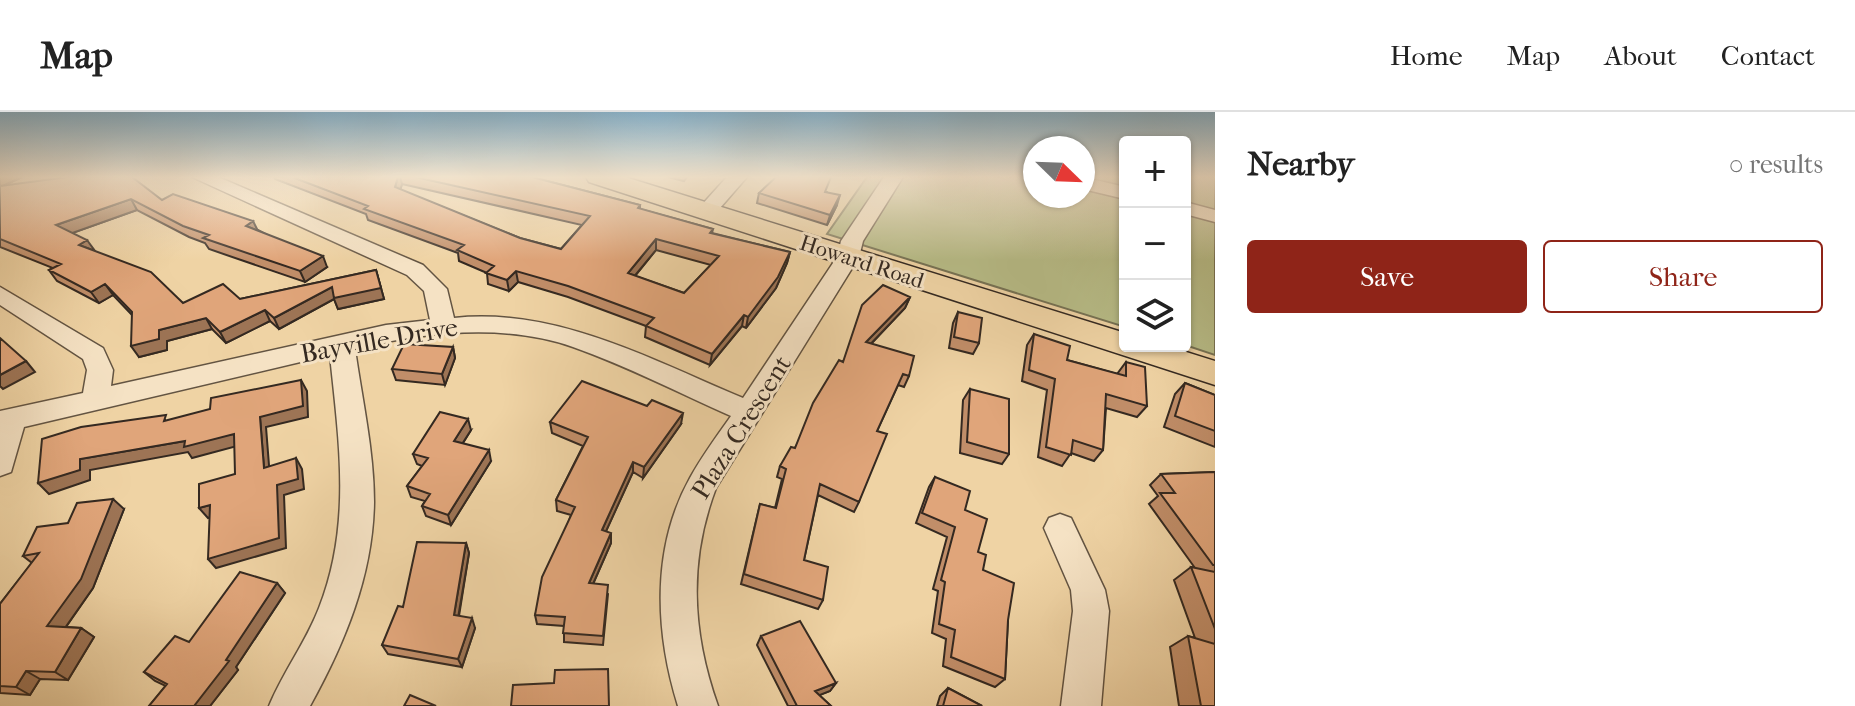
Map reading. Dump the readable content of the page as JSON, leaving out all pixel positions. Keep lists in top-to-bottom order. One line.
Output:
{"streets":{"main road":["Howard Road"],"street":["Bayville Drive","Plaza Crescent"]},"crossings":[["Howard Road","Plaza Crescent"],["Bayville Drive","Plaza Crescent"]],"north":"bottom right","page":{"header":"Map","nav":["Home","Map","About","Contact"],"heading":["Nearby","0 results"],"map_buttons":["+","−"],"buttons":["Save","Share"]}}
